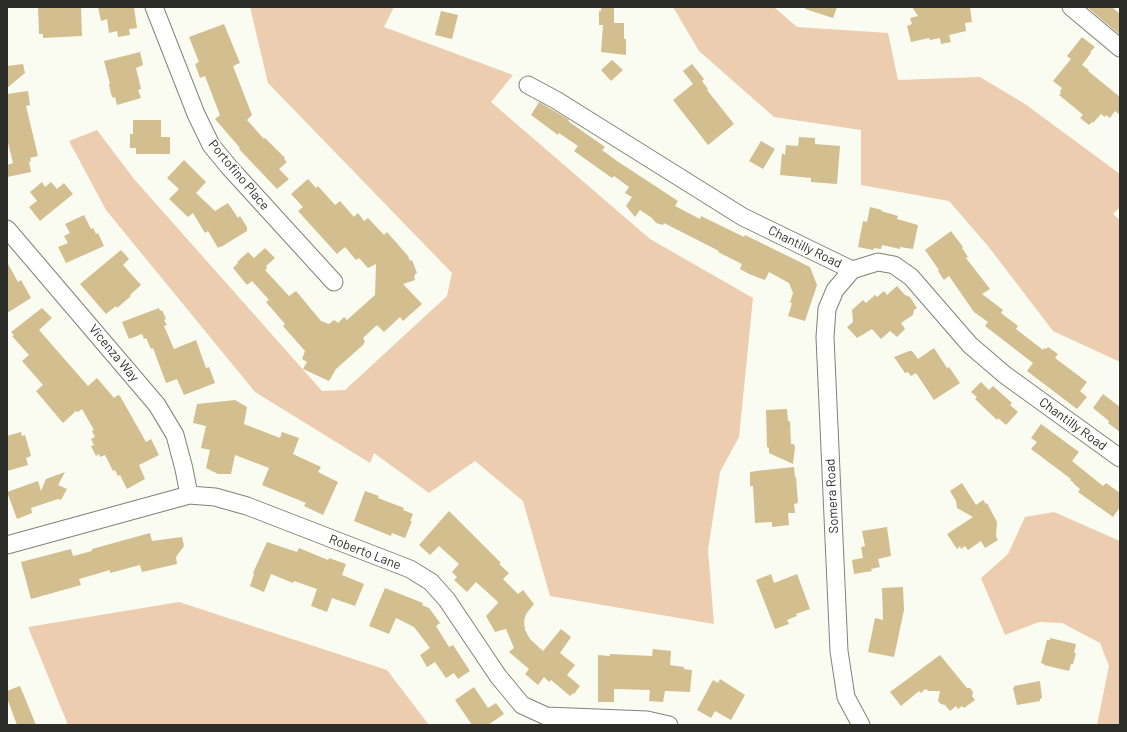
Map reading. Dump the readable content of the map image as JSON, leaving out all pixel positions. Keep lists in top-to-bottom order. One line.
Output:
{"streets":{"street":["Portofino Place","Chantilly Road","Vicenza Way","Somera Road","Roberto Lane"]},"crossings":[["Chantilly Road","Somera Road"],["Vicenza Way","Roberto Lane"]]}
